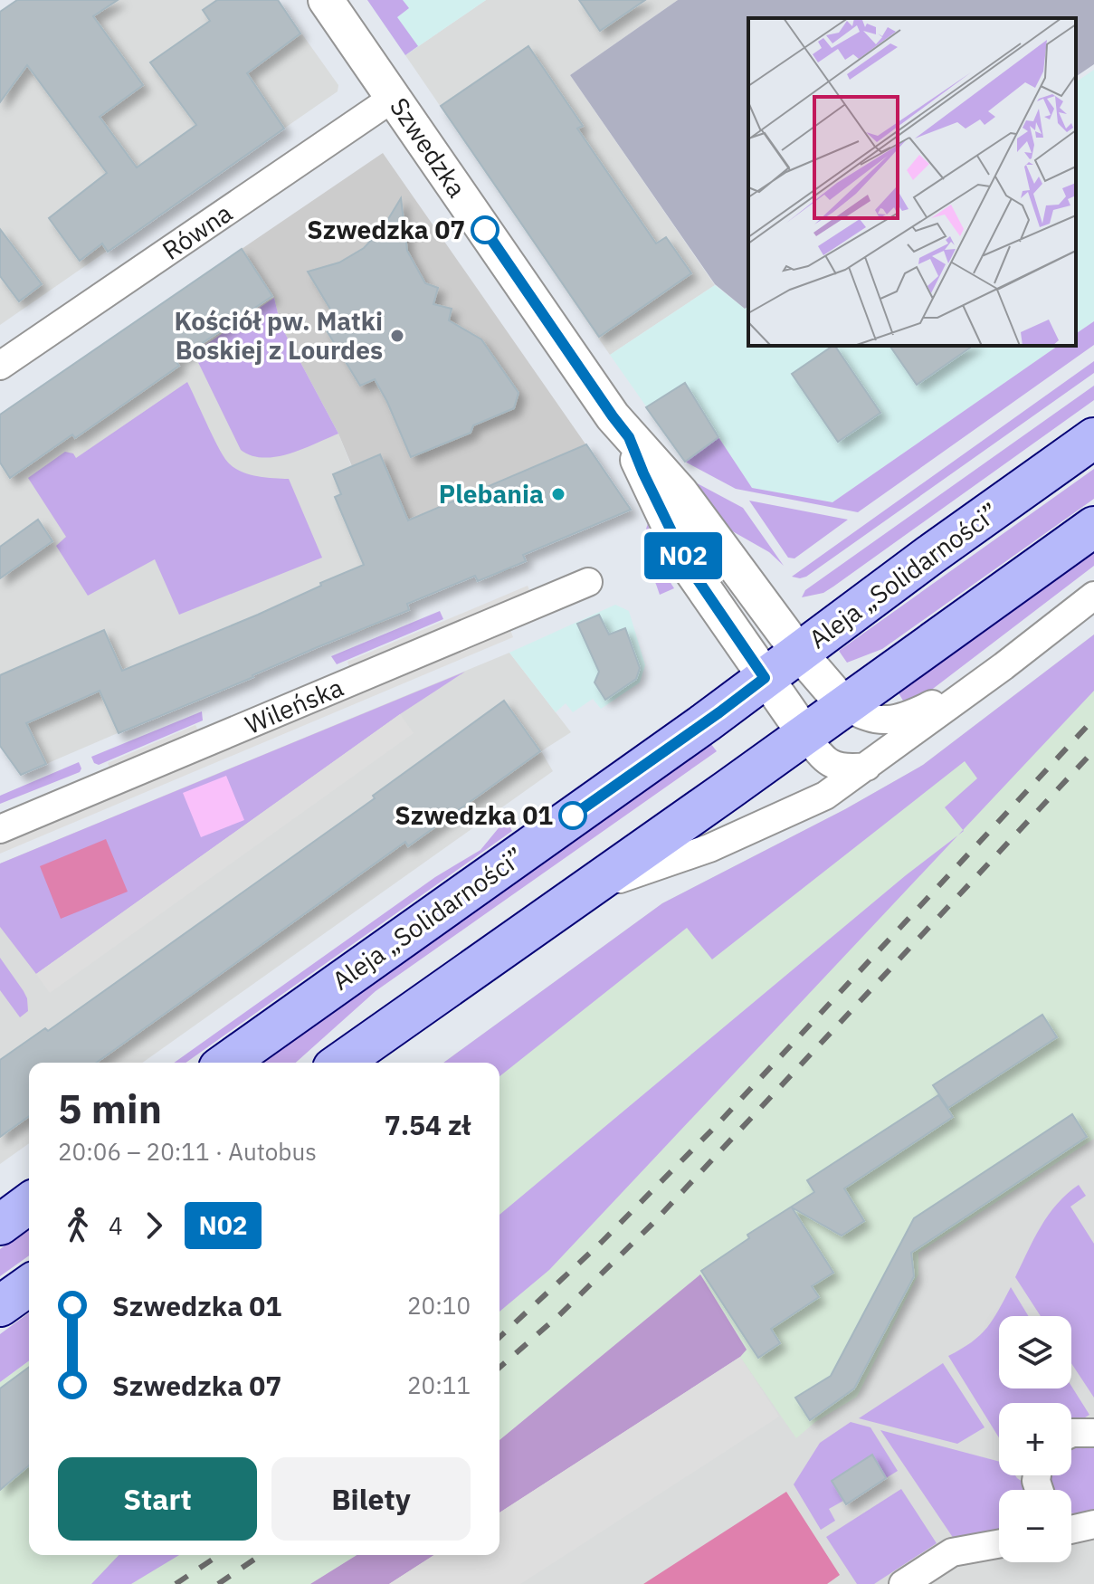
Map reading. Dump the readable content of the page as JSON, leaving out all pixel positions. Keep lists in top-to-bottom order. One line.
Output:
{"streets":{"main road":["Aleja „Solidarności”"],"street":["Szwedzka","Równa","Wileńska"]},"crossings":[["Szwedzka","Równa"],["Szwedzka","Aleja „Solidarności”"]],"places":["Szwedzka 07","Kościół pw. Matki Boskiej z Lourdes","Plebania","Szwedzka 01"],"lines":["bus line N02"],"page":{"on_map":"N02","heading":["5 min","20:06 – 20:11 · Autobus","7.54 zł"],"legs":["4","N02"],"list":[{"name":"Szwedzka 01","value":"20:10"},{"name":"Szwedzka 07","value":"20:11"}],"map_buttons":["+","−"],"buttons":["Start","Bilety"]}}
